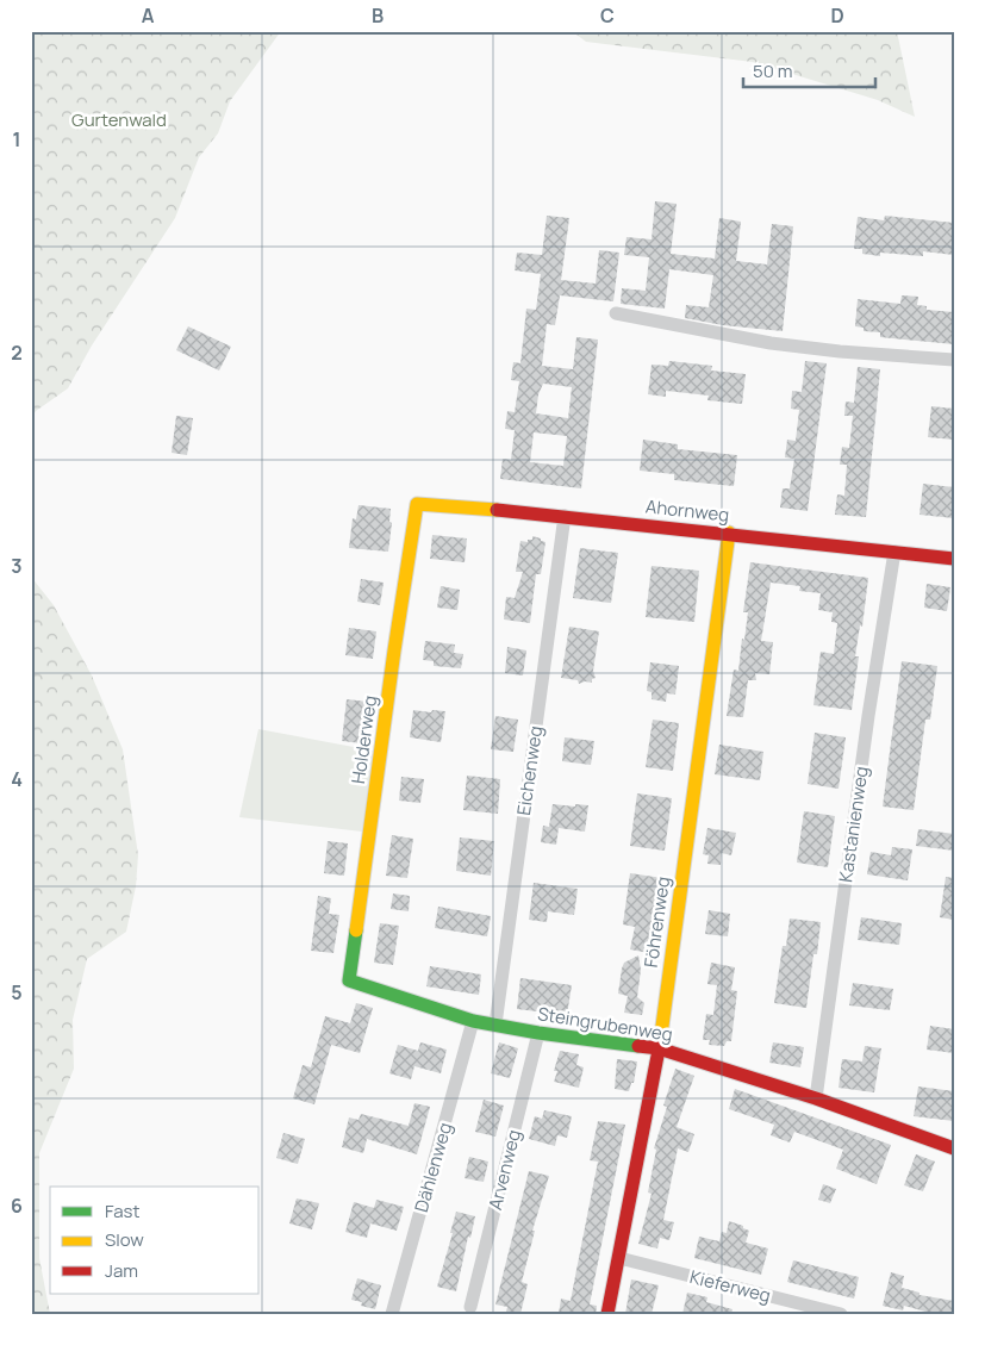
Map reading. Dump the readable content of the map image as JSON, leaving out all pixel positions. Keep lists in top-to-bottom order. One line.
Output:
{"streets":{"street":["Ahornweg","Holderweg","Eichenweg","Kastanienweg","Föhrenweg","Steingrubenweg","Dählenweg","Arvenweg","Kieferweg"]},"crossings":[["Ahornweg","Holderweg"],["Ahornweg","Eichenweg"],["Ahornweg","Kastanienweg"],["Ahornweg","Föhrenweg"],["Holderweg","Steingrubenweg"],["Eichenweg","Steingrubenweg"],["Kastanienweg","Steingrubenweg"],["Föhrenweg","Steingrubenweg"],["Föhrenweg","Kieferweg"],["Steingrubenweg","Dählenweg"],["Steingrubenweg","Arvenweg"]],"parks":["Gurtenwald"],"legend":["Fast","Slow","Jam"],"scale_bar":"50 m","grid":{"columns":["A","B","C","D"],"rows":["1","2","3","4","5","6"]}}
